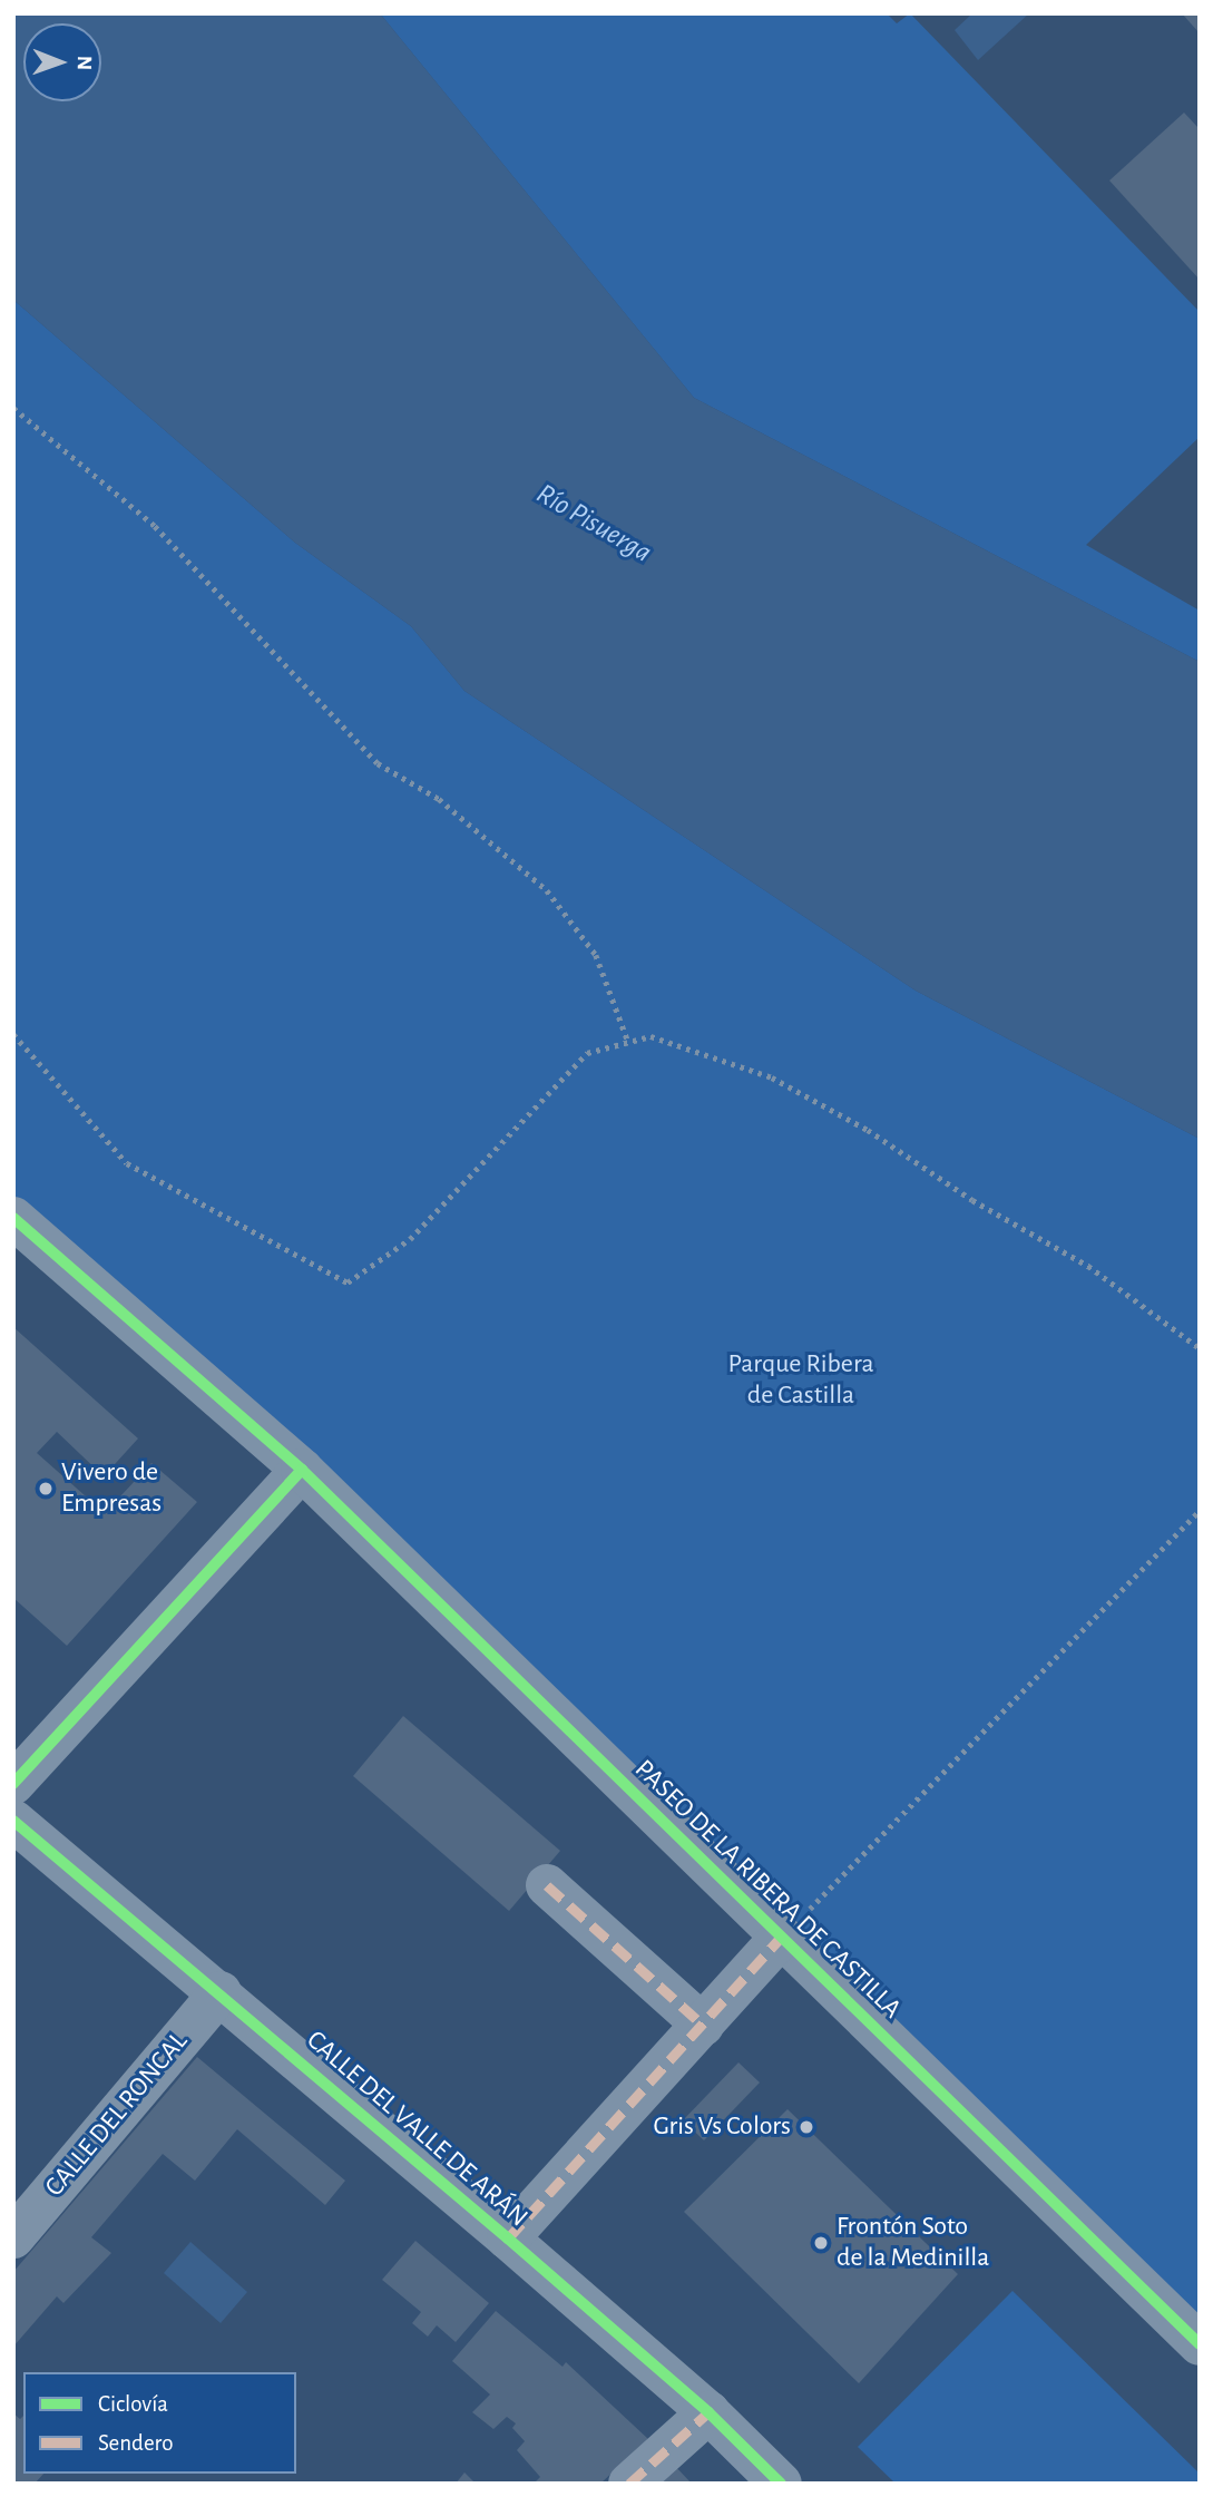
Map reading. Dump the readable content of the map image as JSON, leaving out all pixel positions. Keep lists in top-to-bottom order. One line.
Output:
{"streets":{"street":["PASEO DE LA RIBERA DE CASTILLA","CALLE DEL RONCAL","CALLE DEL VALLE DE ARÁN"]},"crossings":[["PASEO DE LA RIBERA DE CASTILLA","CALLE DEL VALLE DE ARÁN"],["CALLE DEL RONCAL","CALLE DEL VALLE DE ARÁN"]],"water":["Río Pisuerga"],"parks":["Parque Ribera de Castilla"],"places":["Vivero de Empresas","Gris Vs Colors","Frontón Soto de la Medinilla"],"legend":["Ciclovía","Sendero"],"north":"right"}
